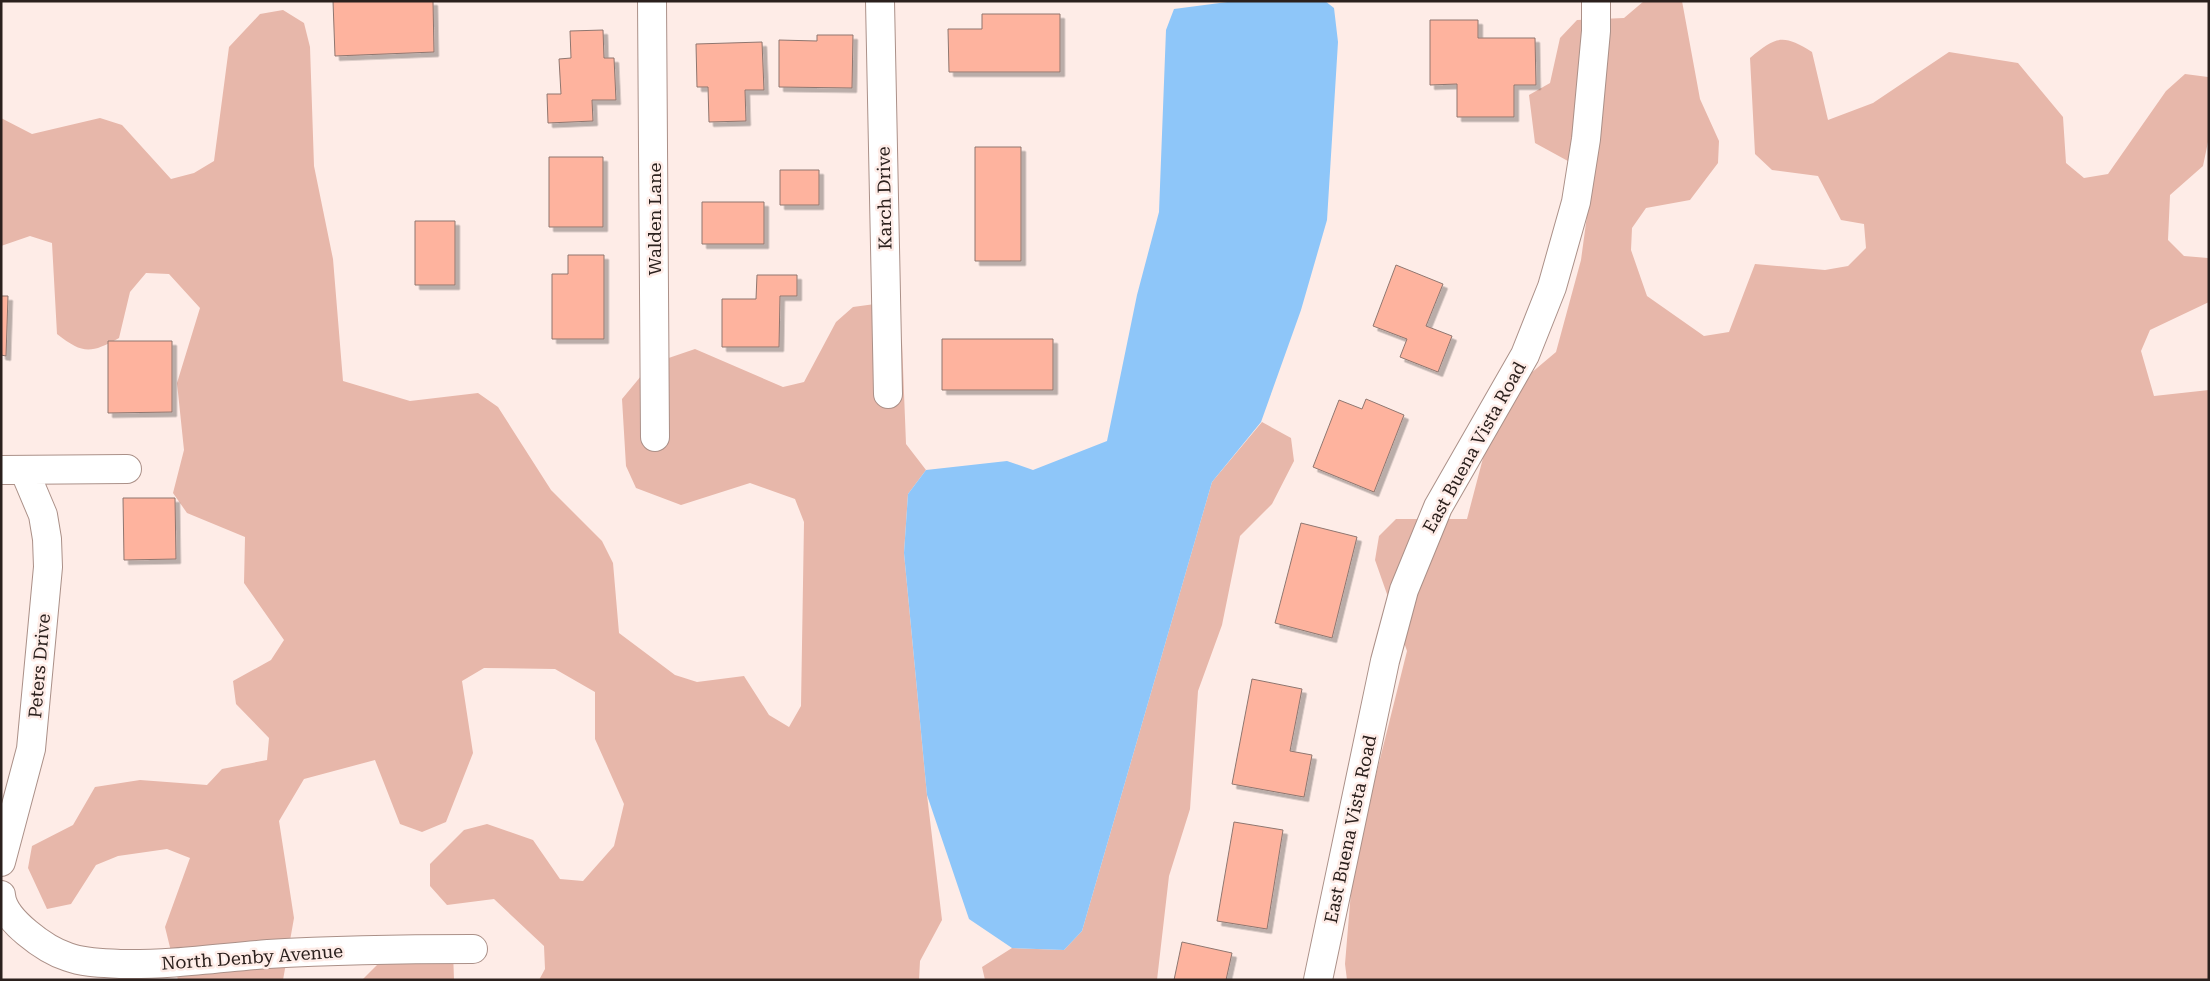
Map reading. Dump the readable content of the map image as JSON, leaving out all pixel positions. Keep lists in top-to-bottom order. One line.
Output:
{"streets":{"street":["Karch Drive","Walden Lane","East Buena Vista Road","Peters Drive","North Denby Avenue"]}}
